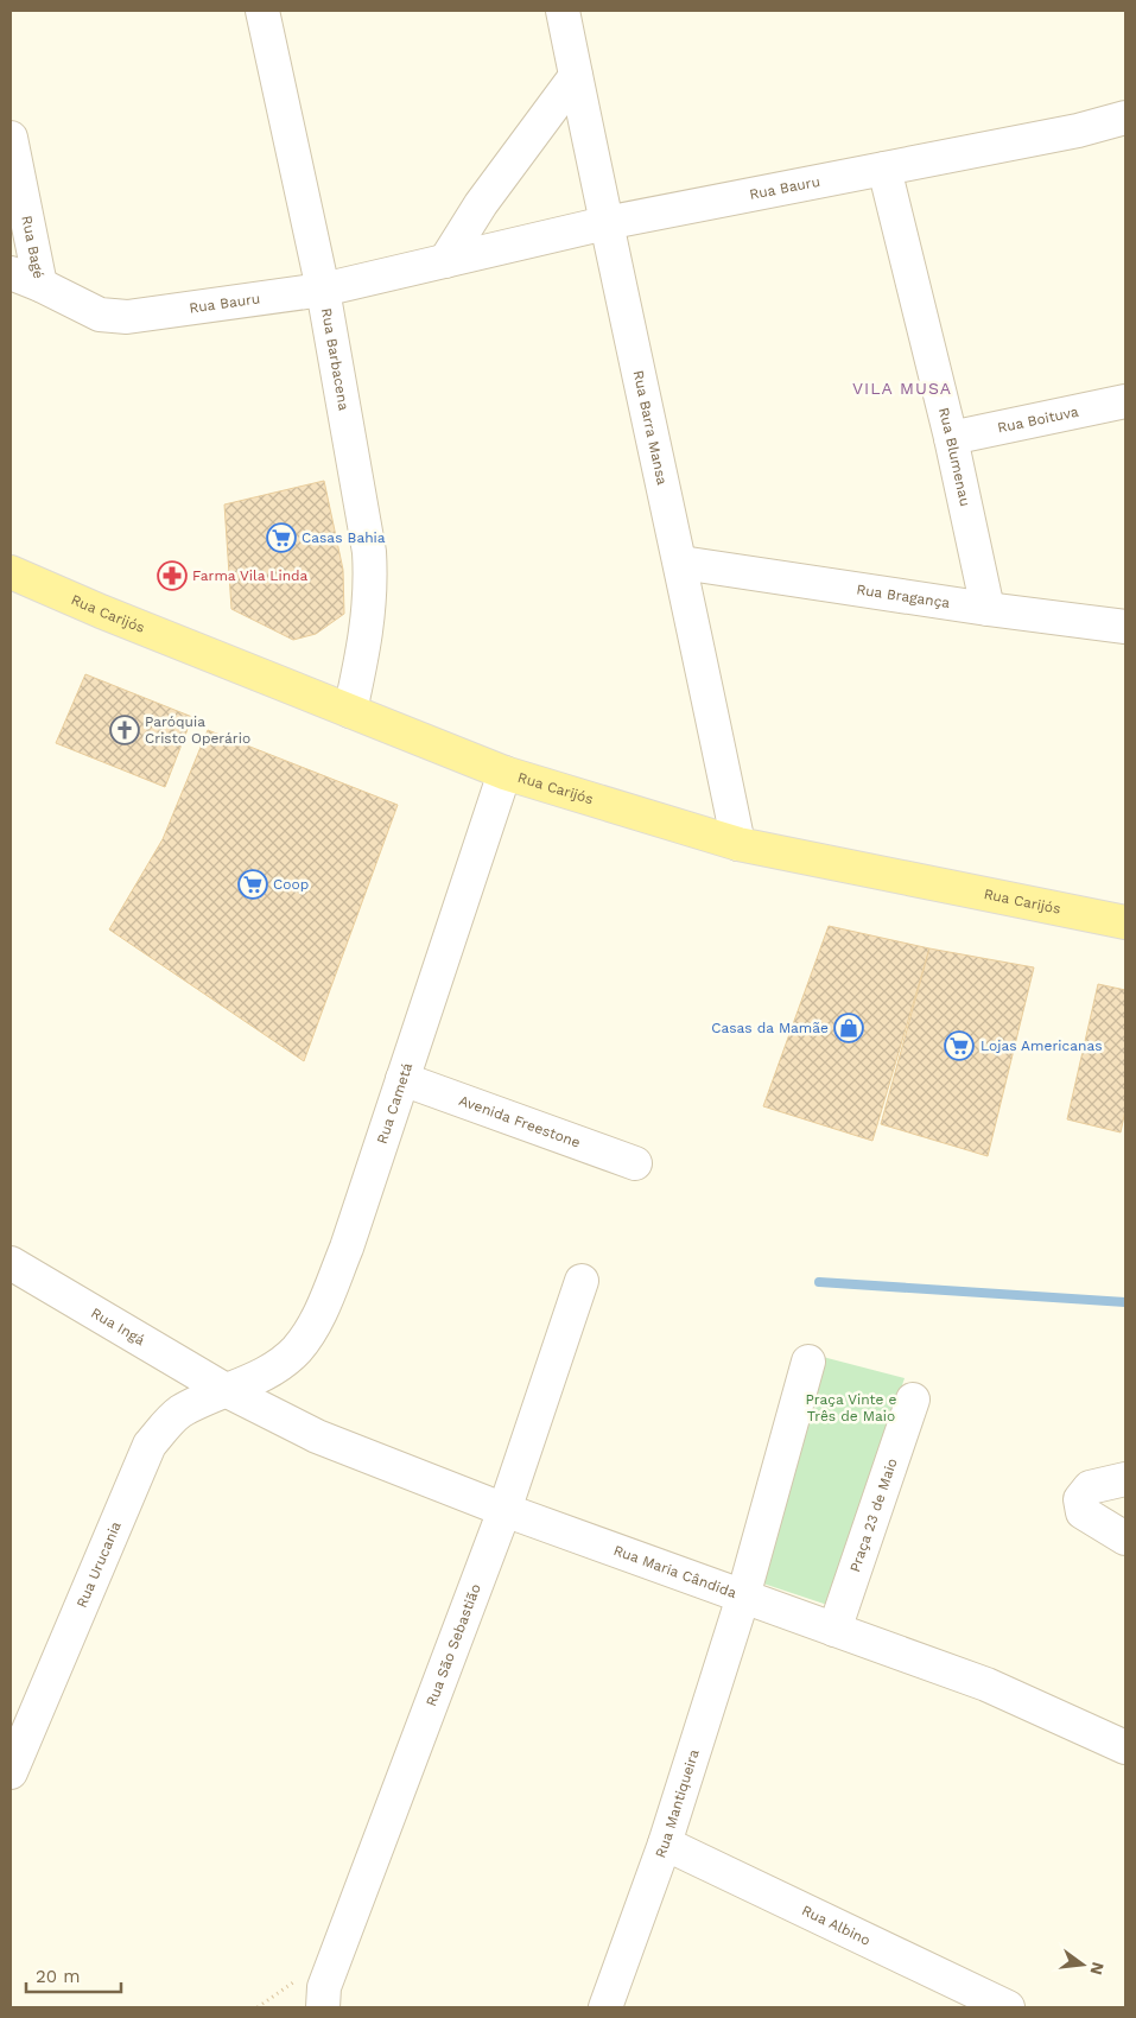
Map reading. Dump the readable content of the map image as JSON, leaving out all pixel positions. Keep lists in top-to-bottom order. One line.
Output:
{"streets":{"main road":["Rua Carijós"],"street":["Rua Bauru","Rua Bagé","Rua Barbacena","Rua Boituva","Rua Barra Mansa","Rua Blumenau","Rua Bragança","Rua Cametá","Avenida Freestone","Rua Ingá","Praça 23 de Maio","Rua Urucania","Rua Maria Cândida","Rua São Sebastião","Rua Mantiqueira","Rua Albino"]},"crossings":[["Rua Bauru","Rua Bagé"],["Rua Bauru","Rua Barbacena"],["Rua Bauru","Rua Barra Mansa"],["Rua Bauru","Rua Blumenau"],["Rua Barbacena","Rua Carijós"],["Rua Boituva","Rua Blumenau"],["Rua Barra Mansa","Rua Bragança"],["Rua Barra Mansa","Rua Carijós"],["Rua Blumenau","Rua Bragança"],["Rua Carijós","Rua Cametá"],["Rua Cametá","Avenida Freestone"],["Rua Cametá","Rua Ingá"],["Rua Cametá","Rua Urucania"],["Rua Cametá","Rua Maria Cândida"],["Rua Ingá","Rua Urucania"],["Rua Ingá","Rua Maria Cândida"],["Praça 23 de Maio","Rua Maria Cândida"],["Rua Urucania","Rua Maria Cândida"],["Rua Maria Cândida","Rua São Sebastião"],["Rua Maria Cândida","Rua Mantiqueira"],["Rua Mantiqueira","Rua Albino"]],"districts":["VILA MUSA"],"parks":["Praça Vinte e Três de Maio"],"places":{"supermarket":["Casas Bahia","Coop","Lojas Americanas"],"pharmacy":["Farma Vila Linda"],"church":["Paróquia Cristo Operário"],"shop":["Casas da Mamãe"]},"scale_bar":"20 m","north":"right"}
